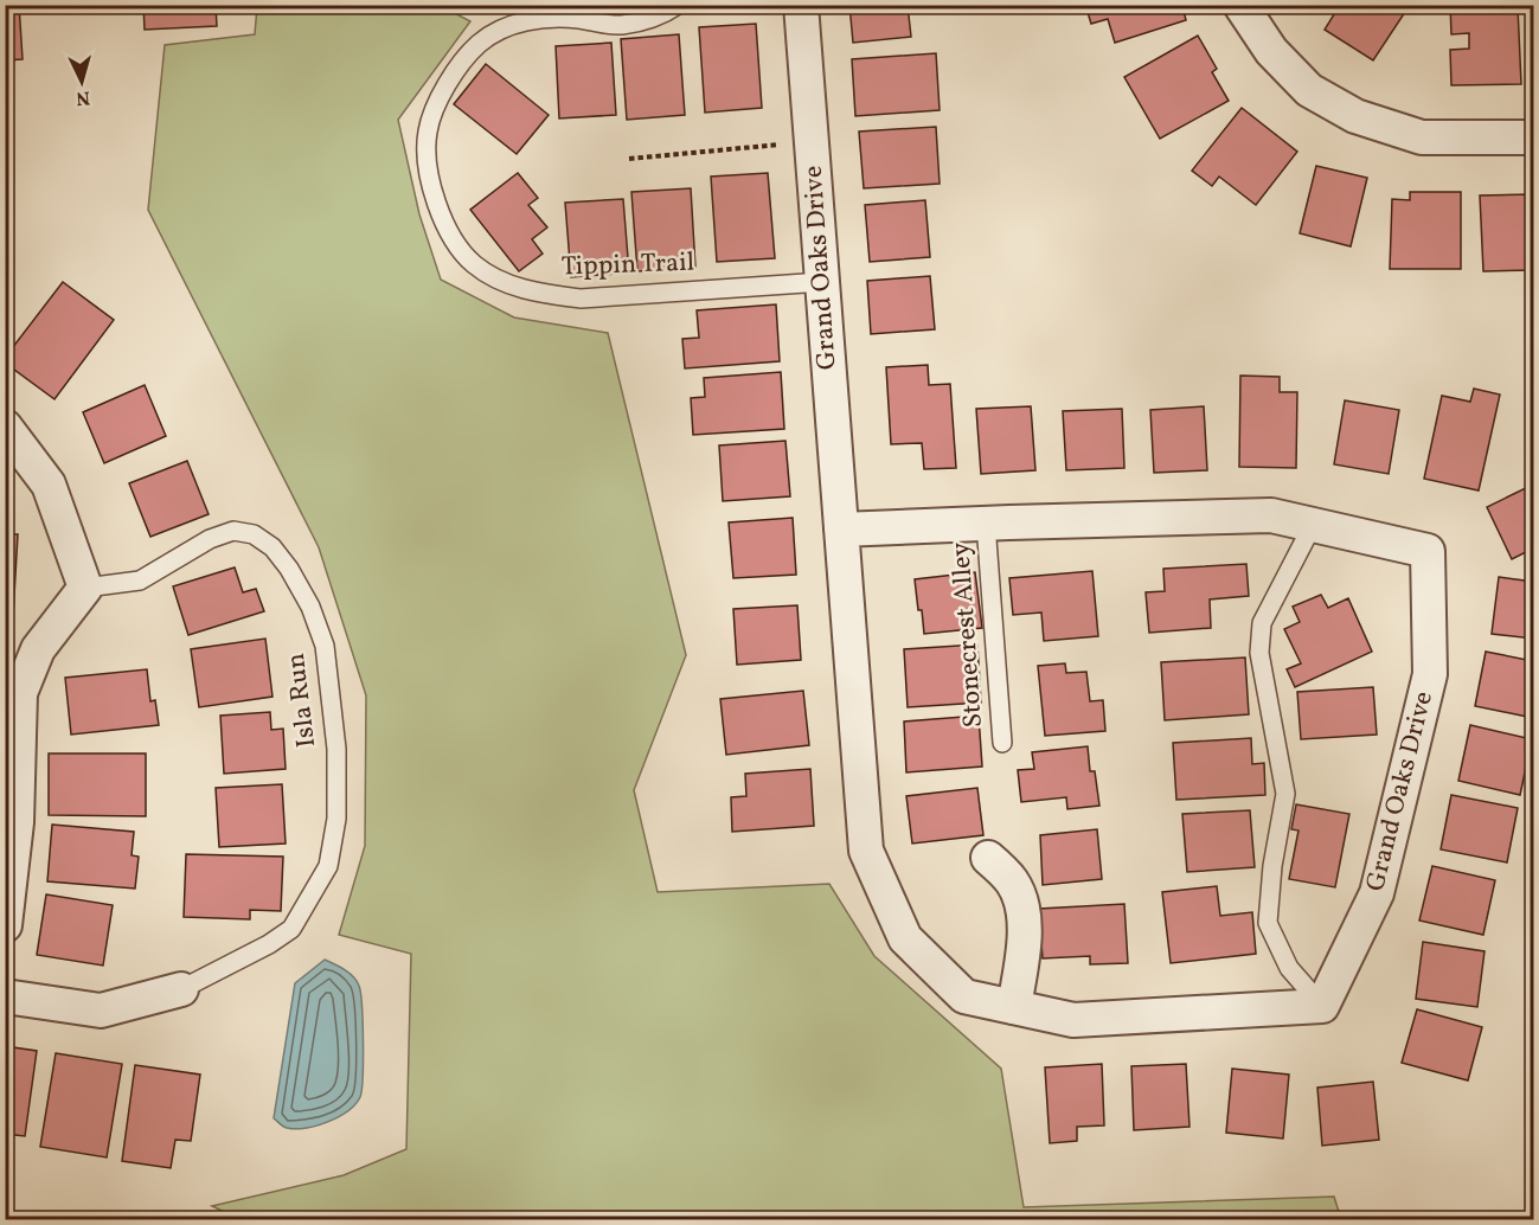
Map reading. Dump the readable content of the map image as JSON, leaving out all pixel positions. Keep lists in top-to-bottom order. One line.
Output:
{"streets":{"street":["Grand Oaks Drive"],"lane":["Tippin Trail","Stonecrest Alley","Isla Run"]},"crossings":[["Tippin Trail","Grand Oaks Drive"],["Grand Oaks Drive","Stonecrest Alley"]],"north":"bottom"}
